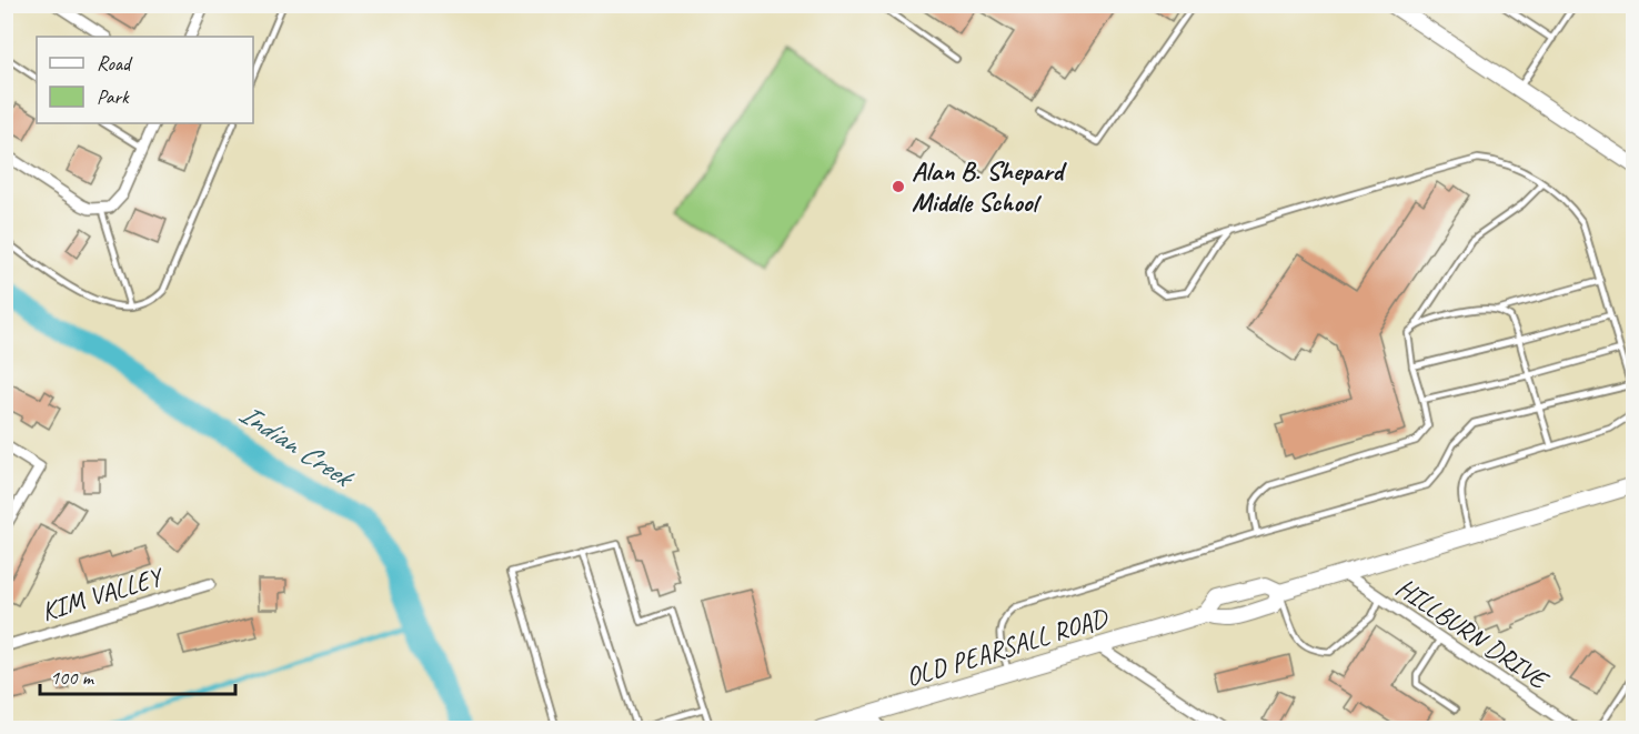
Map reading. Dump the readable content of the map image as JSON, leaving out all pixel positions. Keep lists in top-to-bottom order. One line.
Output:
{"streets":{"main road":["OLD PEARSALL ROAD"],"street":["KIM VALLEY","HILLBURN DRIVE"]},"crossings":[["HILLBURN DRIVE","OLD PEARSALL ROAD"]],"water":["Indian Creek"],"places":["Alan B. Shepard Middle School"],"legend":["Road","Park"],"scale_bar":"100 m"}
